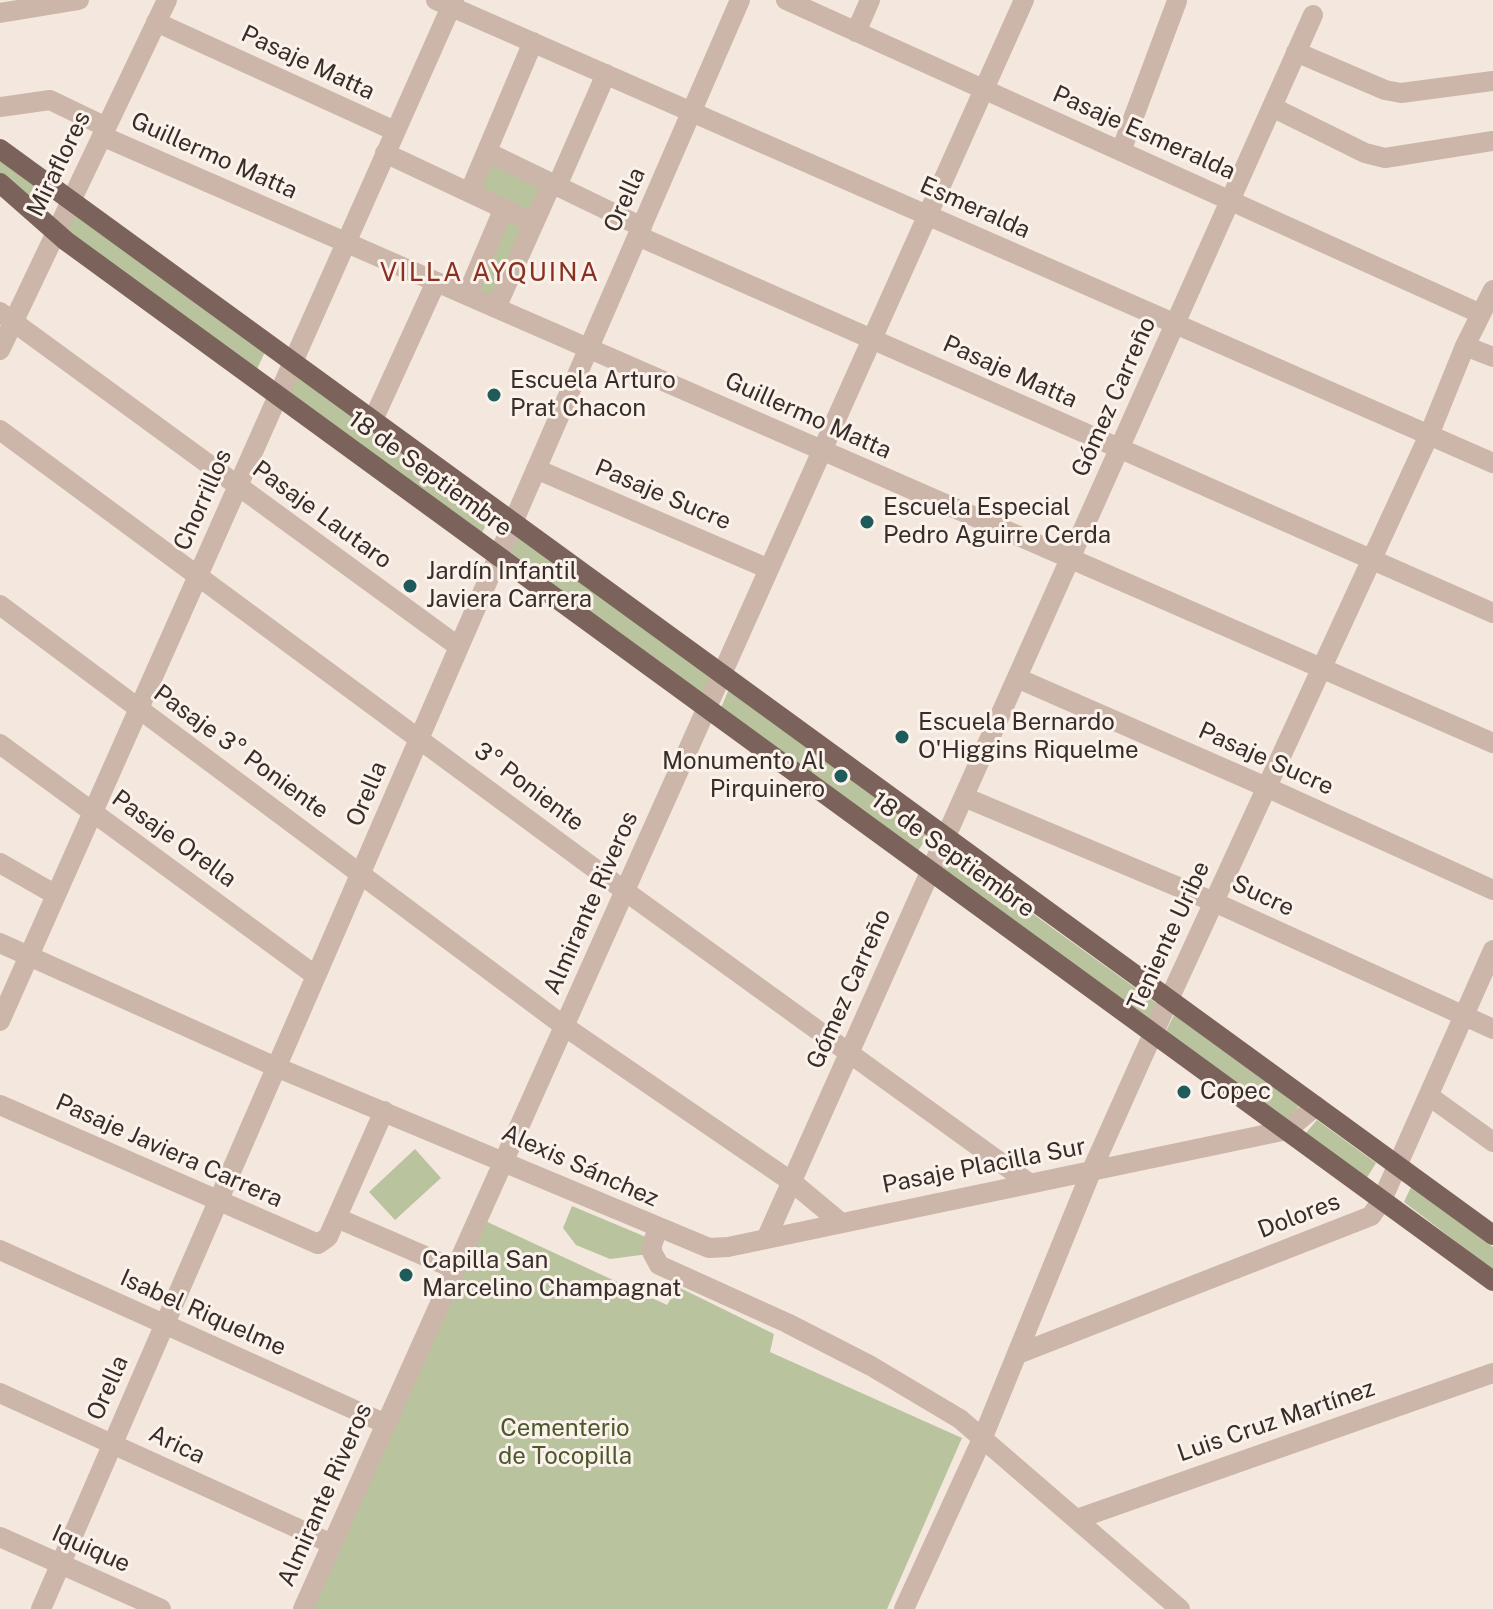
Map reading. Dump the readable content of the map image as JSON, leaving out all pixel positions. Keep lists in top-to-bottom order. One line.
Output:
{"streets":{"main road":["18 de Septiembre"],"street":["Pasaje Matta","Pasaje Esmeralda","Guillermo Matta","Miraflores","Orella","Esmeralda","Gómez Carreño","Pasaje Sucre","Chorrillos","Pasaje Lautaro","Pasaje 3° Poniente","3° Poniente","Pasaje Orella","Sucre","Almirante Riveros","Teniente Uribe","Pasaje Javiera Carrera","Alexis Sánchez","Pasaje Placilla Sur","Dolores","Isabel Riquelme","Luis Cruz Martínez","Arica","Iquique"]},"crossings":[["Pasaje Matta","Miraflores"],["Pasaje Matta","Orella"],["Pasaje Matta","Gómez Carreño"],["Pasaje Matta","Chorrillos"],["Pasaje Matta","Almirante Riveros"],["Pasaje Matta","Teniente Uribe"],["Pasaje Esmeralda","Gómez Carreño"],["Pasaje Esmeralda","Almirante Riveros"],["Pasaje Esmeralda","Teniente Uribe"],["Guillermo Matta","Miraflores"],["Guillermo Matta","Orella"],["Guillermo Matta","Gómez Carreño"],["Guillermo Matta","Chorrillos"],["Guillermo Matta","Almirante Riveros"],["Guillermo Matta","Teniente Uribe"],["Miraflores","18 de Septiembre"],["Miraflores","Pasaje Lautaro"],["Orella","Esmeralda"],["Orella","18 de Septiembre"],["Orella","Pasaje Sucre"],["Orella","Pasaje Lautaro"],["Orella","Pasaje 3° Poniente"],["Orella","3° Poniente"],["Orella","Pasaje Orella"],["Orella","Pasaje Javiera Carrera"],["Orella","Alexis Sánchez"],["Orella","Isabel Riquelme"],["Orella","Arica"],["Orella","Iquique"],["Esmeralda","Gómez Carreño"],["Esmeralda","Chorrillos"],["Esmeralda","Almirante Riveros"],["Esmeralda","Teniente Uribe"],["Gómez Carreño","18 de Septiembre"],["Gómez Carreño","Pasaje Sucre"],["Gómez Carreño","Pasaje 3° Poniente"],["Gómez Carreño","3° Poniente"],["Gómez Carreño","Sucre"],["Gómez Carreño","Pasaje Placilla Sur"],["18 de Septiembre","Chorrillos"],["18 de Septiembre","Almirante Riveros"],["18 de Septiembre","Teniente Uribe"],["18 de Septiembre","Pasaje Placilla Sur"],["18 de Septiembre","Dolores"],["Pasaje Sucre","Almirante Riveros"],["Pasaje Sucre","Teniente Uribe"],["Chorrillos","Pasaje Lautaro"],["Chorrillos","Pasaje 3° Poniente"],["Chorrillos","3° Poniente"],["Chorrillos","Pasaje Orella"],["Chorrillos","Alexis Sánchez"],["Pasaje 3° Poniente","Almirante Riveros"],["Pasaje 3° Poniente","Pasaje Placilla Sur"],["3° Poniente","Almirante Riveros"],["3° Poniente","Pasaje Placilla Sur"],["Sucre","Teniente Uribe"],["Sucre","Dolores"],["Almirante Riveros","Alexis Sánchez"],["Almirante Riveros","Isabel Riquelme"],["Almirante Riveros","Arica"],["Teniente Uribe","Alexis Sánchez"],["Teniente Uribe","Pasaje Placilla Sur"],["Teniente Uribe","Dolores"],["Alexis Sánchez","Pasaje Placilla Sur"],["Alexis Sánchez","Luis Cruz Martínez"]],"districts":["VILLA AYQUINA"],"parks":["Cementerio de Tocopilla"],"places":["Escuela Arturo Prat Chacon","Escuela Especial Pedro Aguirre Cerda","Jardín Infantil Javiera Carrera","Escuela Bernardo O'Higgins Riquelme","Monumento Al Pirquinero","Copec","Capilla San Marcelino Champagnat"]}
